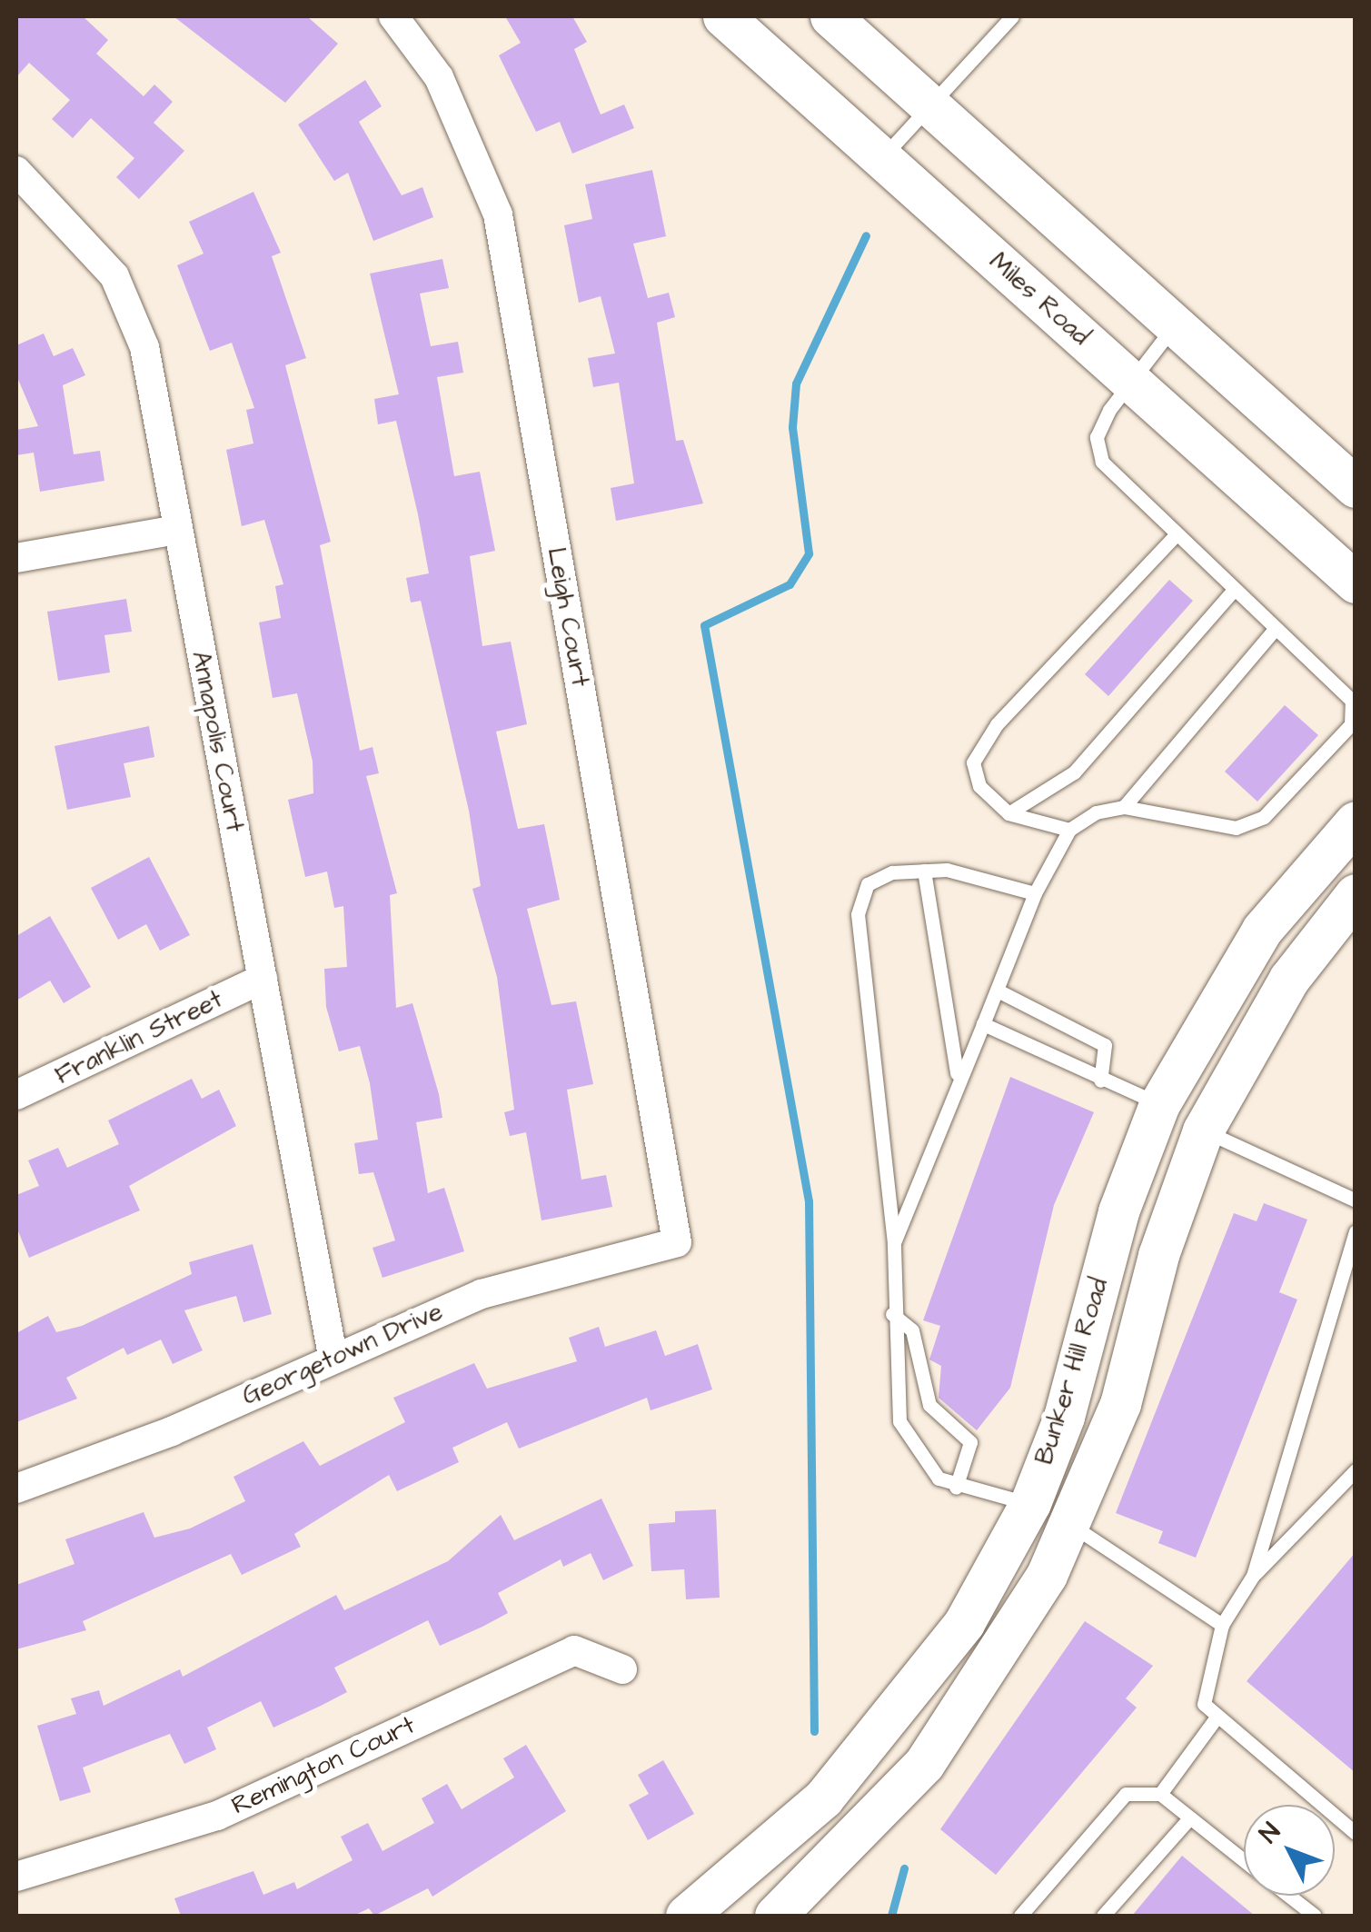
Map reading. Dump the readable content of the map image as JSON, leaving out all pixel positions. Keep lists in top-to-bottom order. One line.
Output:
{"streets":{"main road":["Miles Road","Bunker Hill Road"],"street":["Leigh Court","Annapolis Court","Franklin Street","Georgetown Drive","Remington Court"]},"crossings":[["Leigh Court","Georgetown Drive"],["Annapolis Court","Franklin Street"],["Annapolis Court","Georgetown Drive"]],"north":"top left"}
